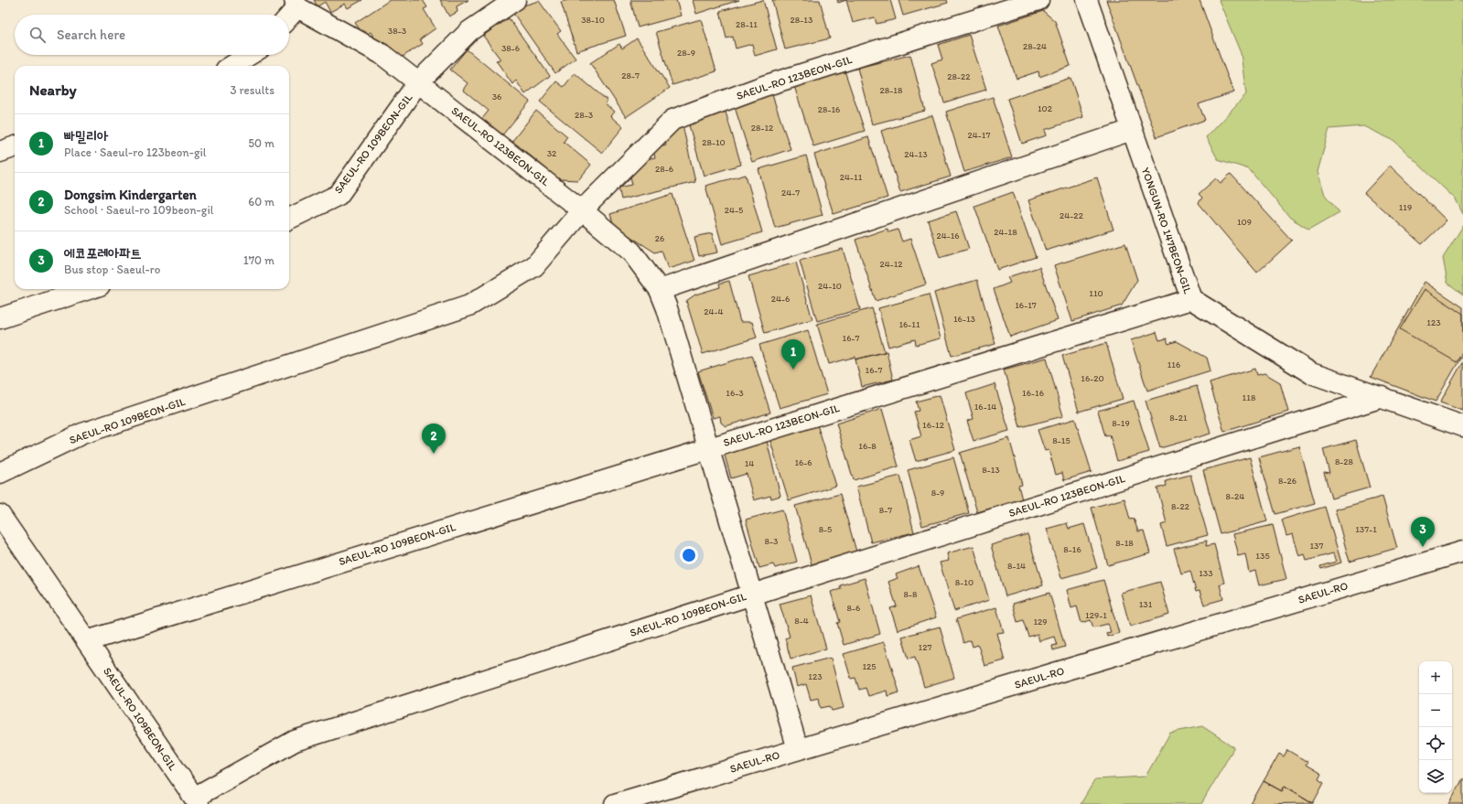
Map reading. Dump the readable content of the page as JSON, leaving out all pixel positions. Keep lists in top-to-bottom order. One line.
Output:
{"streets":{"street":["SAEUL-RO 123BEON-GIL","SAEUL-RO 109BEON-GIL","YONGUN-RO 147BEON-GIL","SAEUL-RO"]},"crossings":[["SAEUL-RO 123BEON-GIL","SAEUL-RO 109BEON-GIL"],["SAEUL-RO 123BEON-GIL","YONGUN-RO 147BEON-GIL"],["SAEUL-RO 123BEON-GIL","SAEUL-RO"]],"house_numbers":["38-10","28-13","28-11","38-3","28-24","38-6","28-9","28-7","28-22","28-18","36","102","28-16","28-3","28-12","24-17","28-10","32","24-13","28-6","24-11","24-7","119","24-5","24-22","109","24-18","24-16","26","24-12","24-10","110","24-6","16-17","24-4","16-13","123","16-11","16-7","116","16-7","16-20","16-3","16-16","118","16-14","8-21","8-19","16-12","8-15","16-8","8-28","16-6","14","8-13","8-26","8-9","8-24","8-22","8-7","8-5","137-1","8-3","8-18","137","8-16","135","8-14","133","8-10","8-8","131","8-6","129-1","8-4","129","127","125","123"],"page":{"search":"Search here","heading":["Nearby","3 results"],"list":[{"mark":"1","name":"빠밀리아","note":"Place · Saeul-ro 123beon-gil","value":"50 m"},{"mark":"2","name":"Dongsim Kindergarten","note":"School · Saeul-ro 109beon-gil","value":"60 m"},{"mark":"3","name":"에코포레아파트","note":"Bus stop · Saeul-ro","value":"170 m"}],"pins":["1","2","3"],"map_buttons":["+","−"]}}
